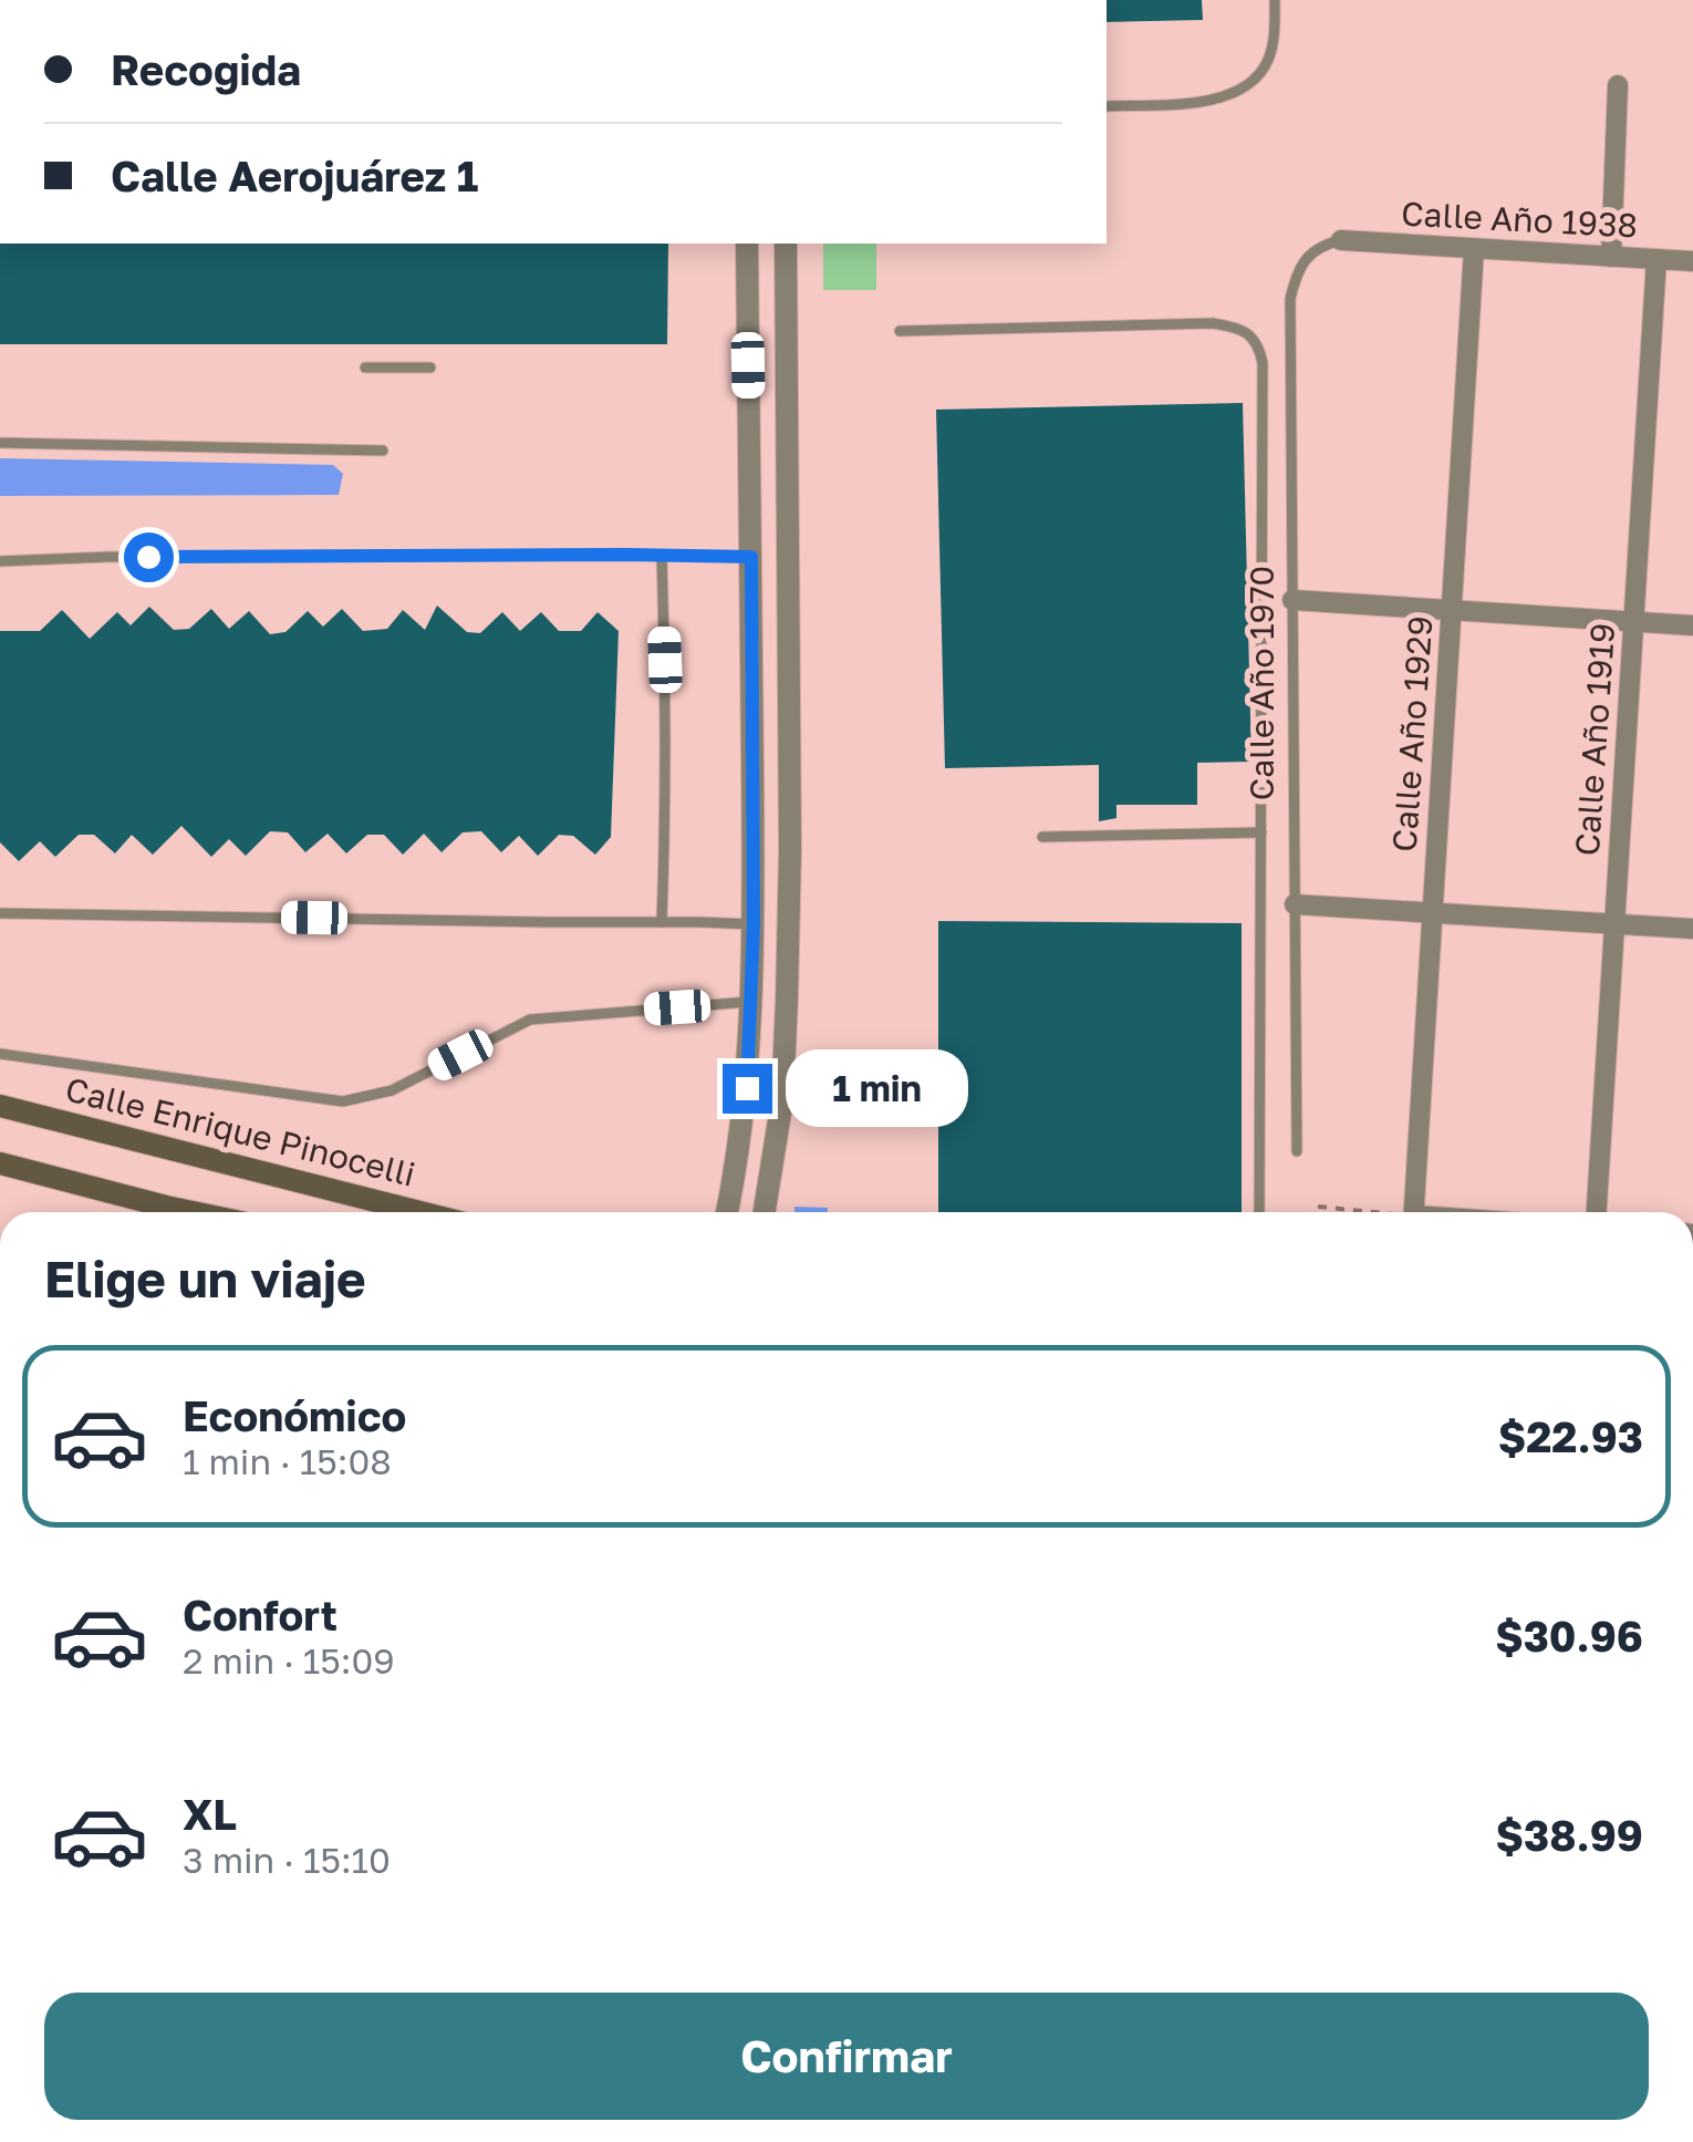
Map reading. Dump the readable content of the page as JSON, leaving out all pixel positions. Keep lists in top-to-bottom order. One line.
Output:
{"streets":{"main road":["Calle Enrique Pinocelli"],"street":["Calle Año 1938","Calle Año 1929","Calle Año 1919"],"lane":["Calle Año 1970"]},"crossings":[["Calle Año 1938","Calle Año 1970"],["Calle Año 1938","Calle Año 1929"],["Calle Año 1938","Calle Año 1919"]],"page":{"banner":["Recogida","Calle Aerojuárez 1"],"bubble":"1 min","heading":"Elige un viaje","list":[{"name":"Económico","note":"1 min · 15:08","value":"$22.93"},{"name":"Confort","note":"2 min · 15:09","value":"$30.96"},{"name":"XL","note":"3 min · 15:10","value":"$38.99"}],"buttons":"Confirmar"}}
